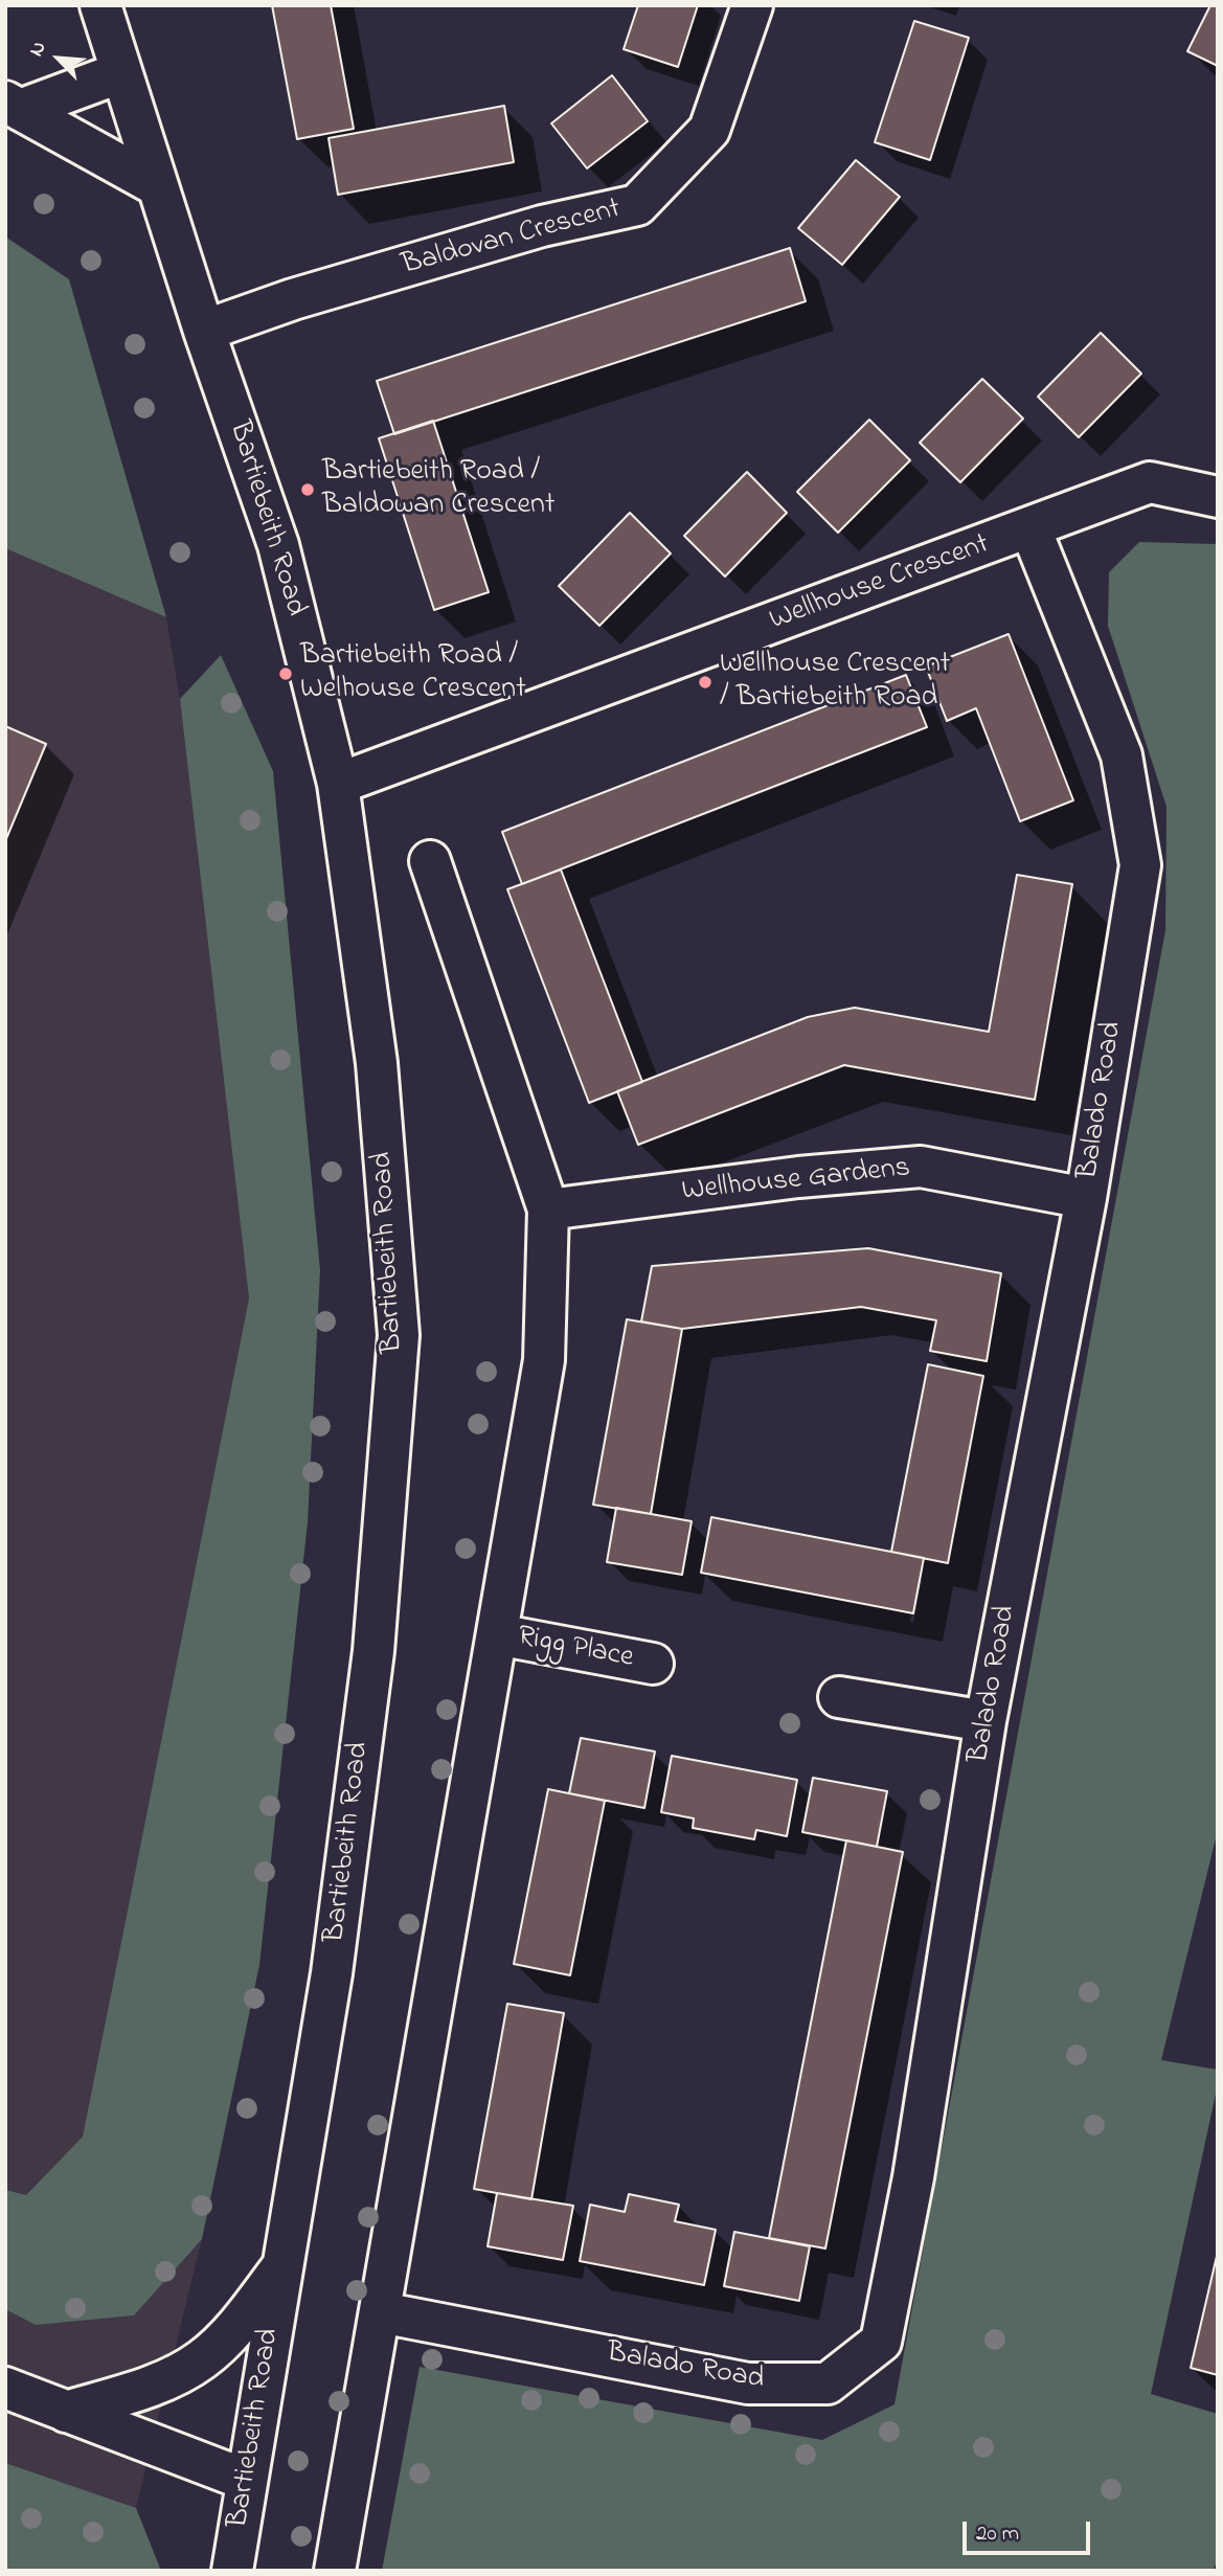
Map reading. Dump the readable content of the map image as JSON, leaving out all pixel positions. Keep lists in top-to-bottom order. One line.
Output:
{"streets":{"street":["Baldovan Crescent","Bartiebeith Road","Wellhouse Crescent","Balado Road","Wellhouse Gardens","Rigg Place"]},"crossings":[["Baldovan Crescent","Bartiebeith Road"],["Bartiebeith Road","Wellhouse Crescent"],["Wellhouse Crescent","Balado Road"],["Balado Road","Wellhouse Gardens"]],"places":["Bartiebeith Road / Baldowan Crescent","Bartiebeith Road / Welhouse Crescent","Wellhouse Crescent / Bartiebeith Road"],"scale_bar":"20 m","north":"top left"}
